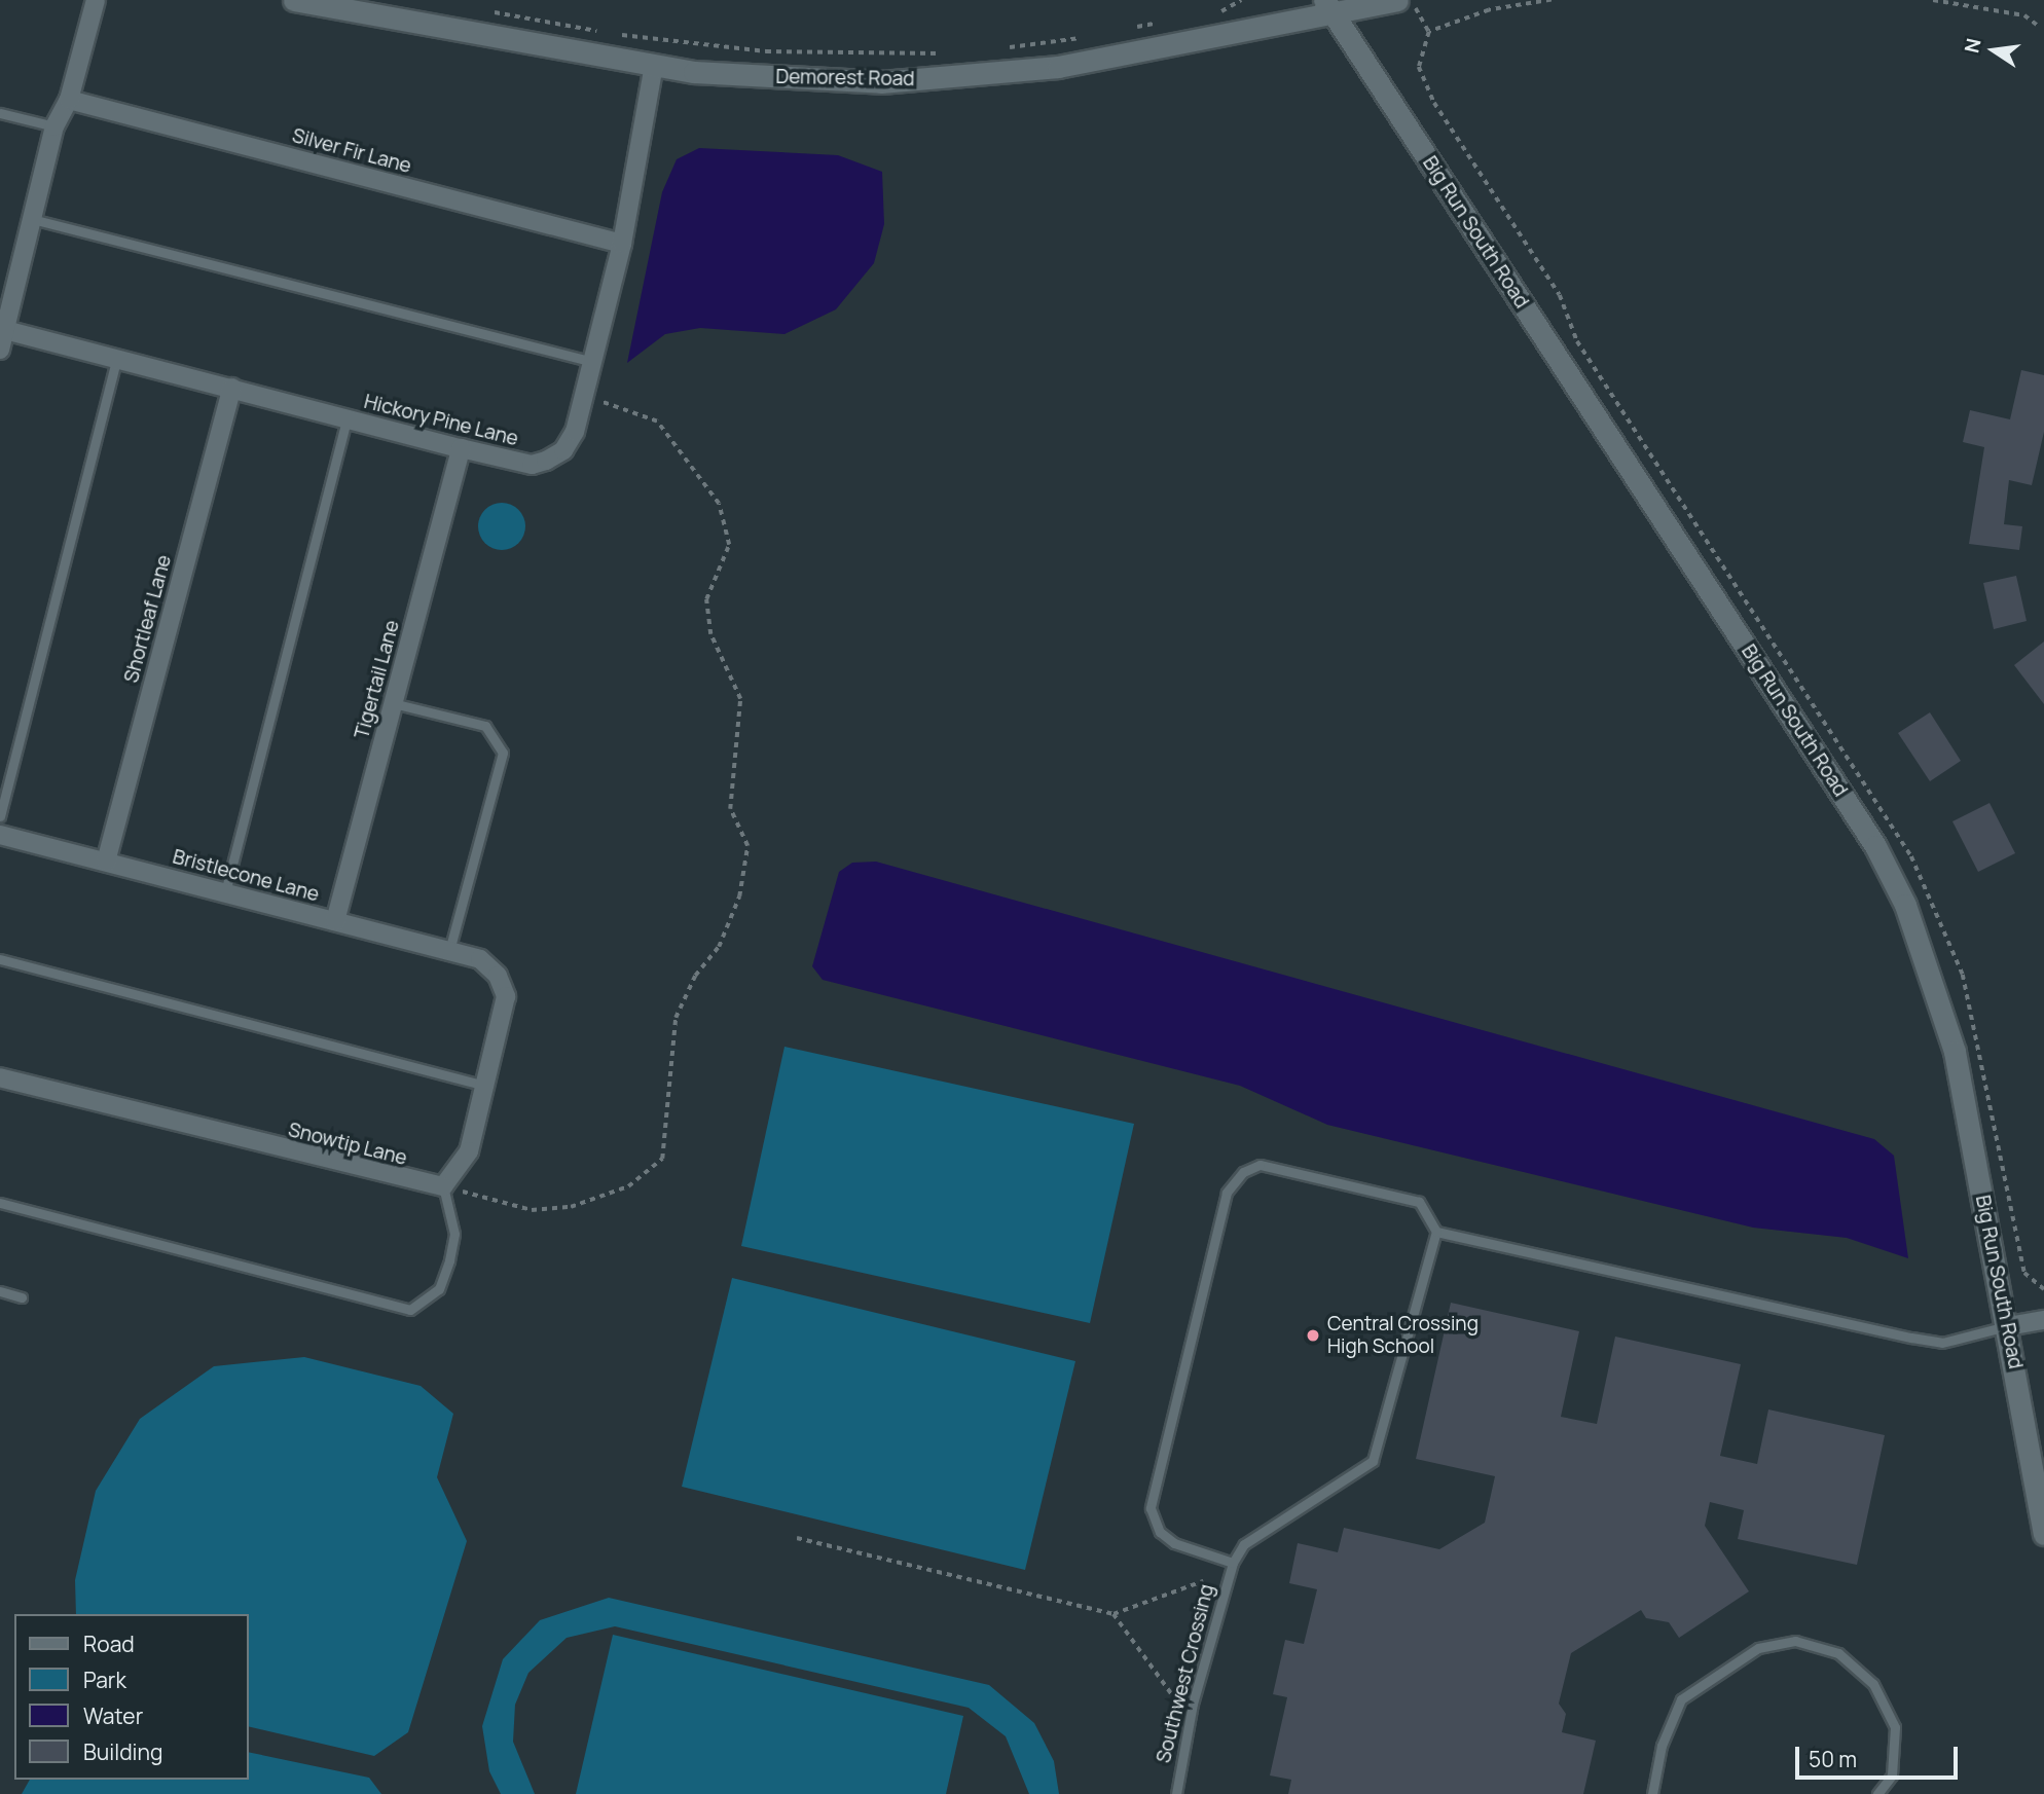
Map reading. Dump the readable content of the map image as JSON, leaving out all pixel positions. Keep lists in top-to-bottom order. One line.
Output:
{"streets":{"street":["Demorest Road","Silver Fir Lane","Big Run South Road","Hickory Pine Lane","Shortleaf Lane","Tigertail Lane","Bristlecone Lane","Snowtip Lane"],"lane":["Southwest Crossing"]},"crossings":[["Demorest Road","Big Run South Road"],["Demorest Road","Hickory Pine Lane"],["Silver Fir Lane","Hickory Pine Lane"],["Hickory Pine Lane","Shortleaf Lane"],["Hickory Pine Lane","Tigertail Lane"],["Shortleaf Lane","Bristlecone Lane"],["Tigertail Lane","Bristlecone Lane"]],"places":["Central Crossing High School"],"legend":["Road","Park","Water","Building"],"scale_bar":"50 m","north":"left"}
